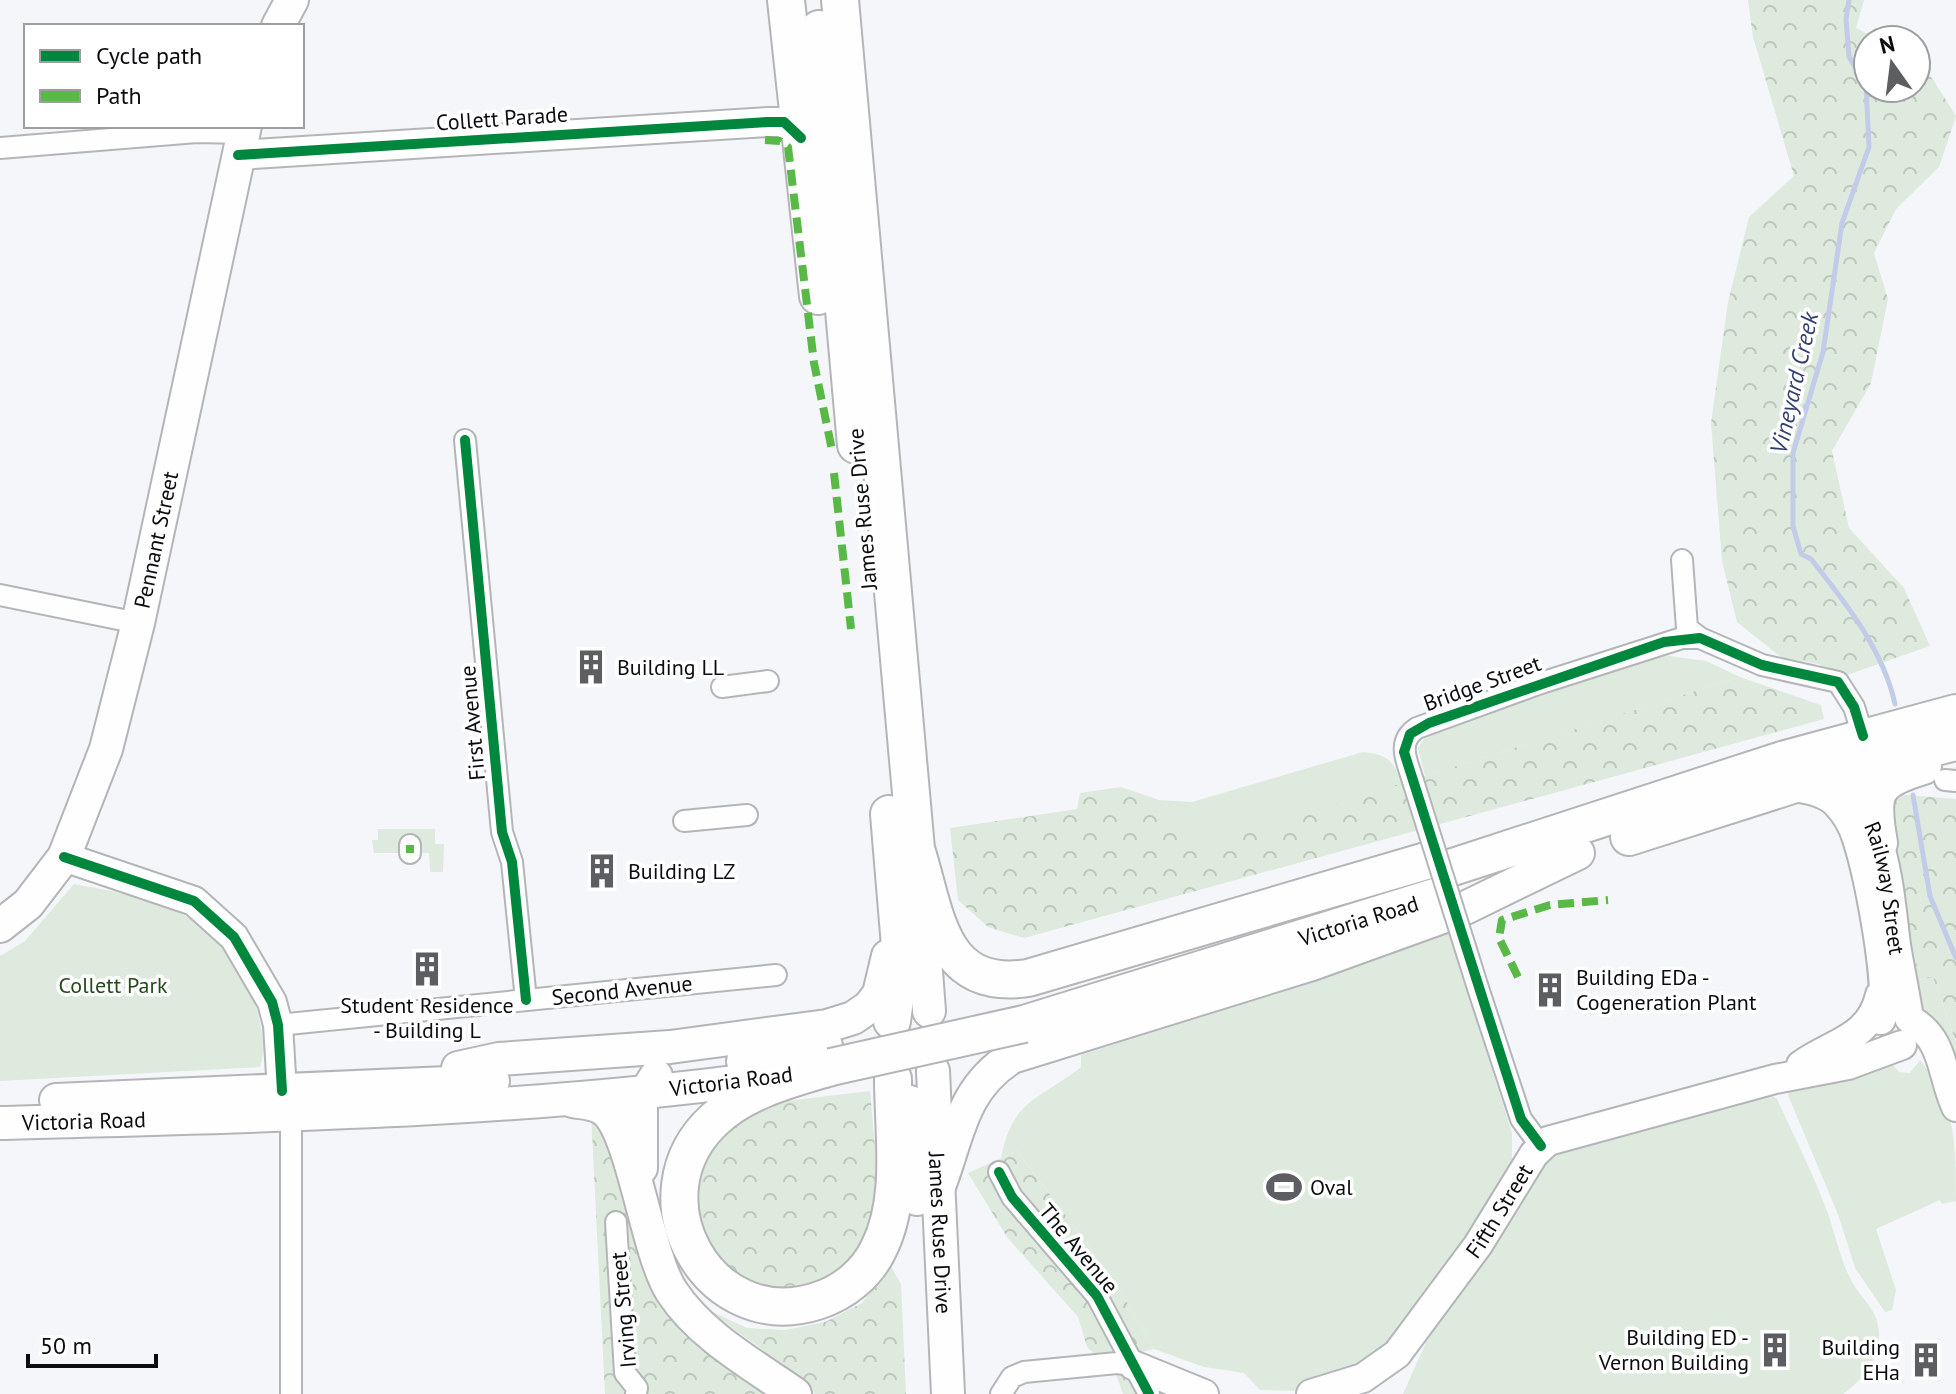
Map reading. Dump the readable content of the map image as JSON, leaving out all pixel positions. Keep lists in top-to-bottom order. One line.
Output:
{"streets":{"highway":["James Ruse Drive","Victoria Road"],"main road":["Pennant Street"],"street":["Collett Parade","Bridge Street","First Avenue","Railway Street","Second Avenue","Fifth Street","The Avenue","Irving Street"]},"crossings":[["Collett Parade","Pennant Street"],["Bridge Street","Fifth Street"],["First Avenue","Second Avenue"],["Railway Street","Victoria Road"],["Railway Street","Fifth Street"]],"water":["Vineyard Creek"],"parks":["Collett Park"],"places":{"building":["Building LL","Building LZ","Student Residence - Building L","Building EDa - Cogeneration Plant","Building ED - Vernon Building","Building EHa"],"sports":["Oval"]},"legend":["Cycle path","Path"],"scale_bar":"50 m","north":"top"}
